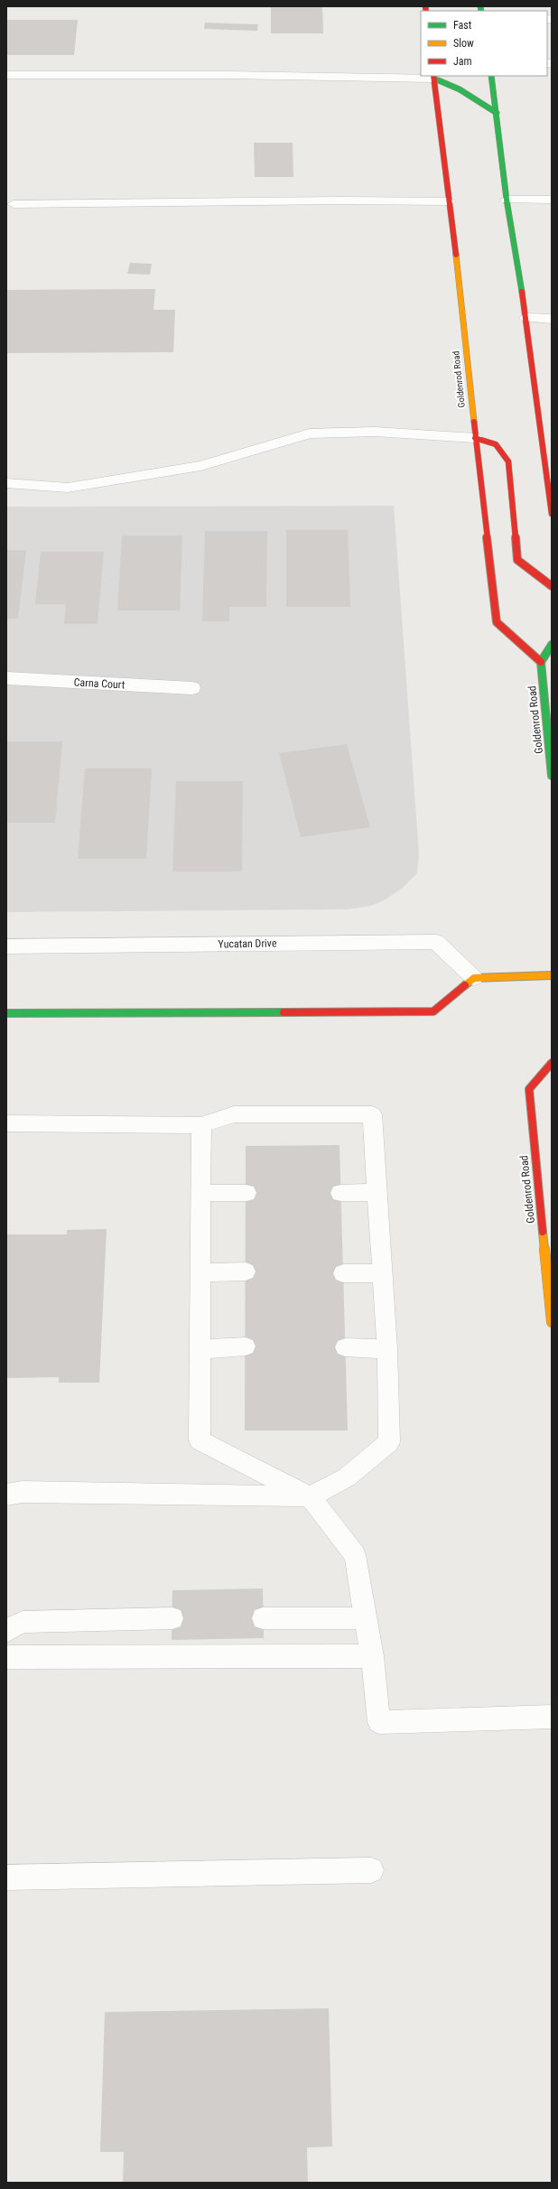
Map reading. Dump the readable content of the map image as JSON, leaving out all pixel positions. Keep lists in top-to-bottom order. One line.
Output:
{"streets":{"main road":["Goldenrod Road"],"street":["Carna Court","Yucatan Drive"]},"legend":["Fast","Slow","Jam"]}
